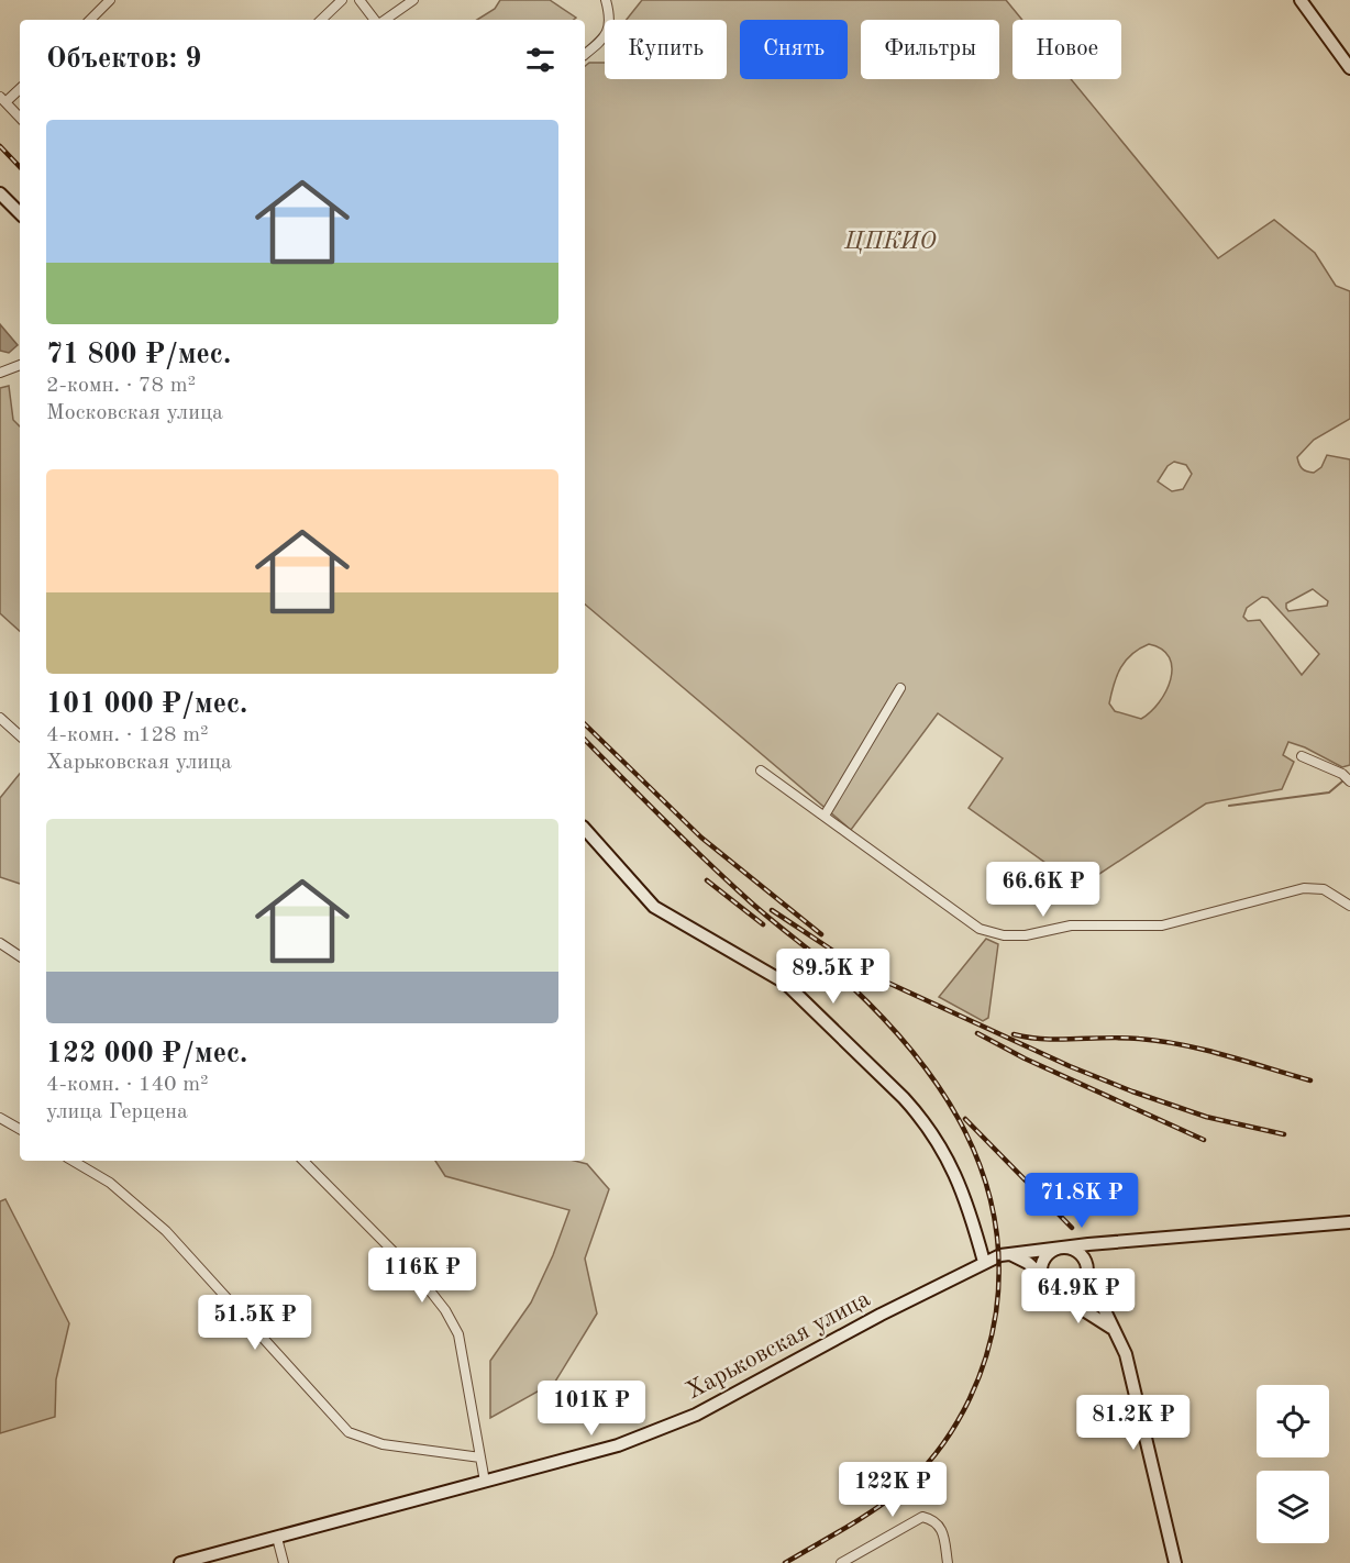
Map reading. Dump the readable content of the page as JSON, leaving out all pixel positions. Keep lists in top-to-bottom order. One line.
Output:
{"streets":{"main road":["Харьковская улица"]},"parks":["ЦПКИО"],"page":{"chip":["Купить","Снять","Фильтры","Новое"],"heading":"Объектов: 9","list":[{"name":"71 800 ₽/мес.","note":"2-комн. · 78 m² · Московская улица"},{"name":"101 000 ₽/мес.","note":"4-комн. · 128 m² · Харьковская улица"},{"name":"122 000 ₽/мес.","note":"4-комн. · 140 m² · улица Герцена"}],"price":["66.6K ₽","89.5K ₽","71.8K ₽","116K ₽","64.9K ₽","51.5K ₽","101K ₽","81.2K ₽","122K ₽"]}}
